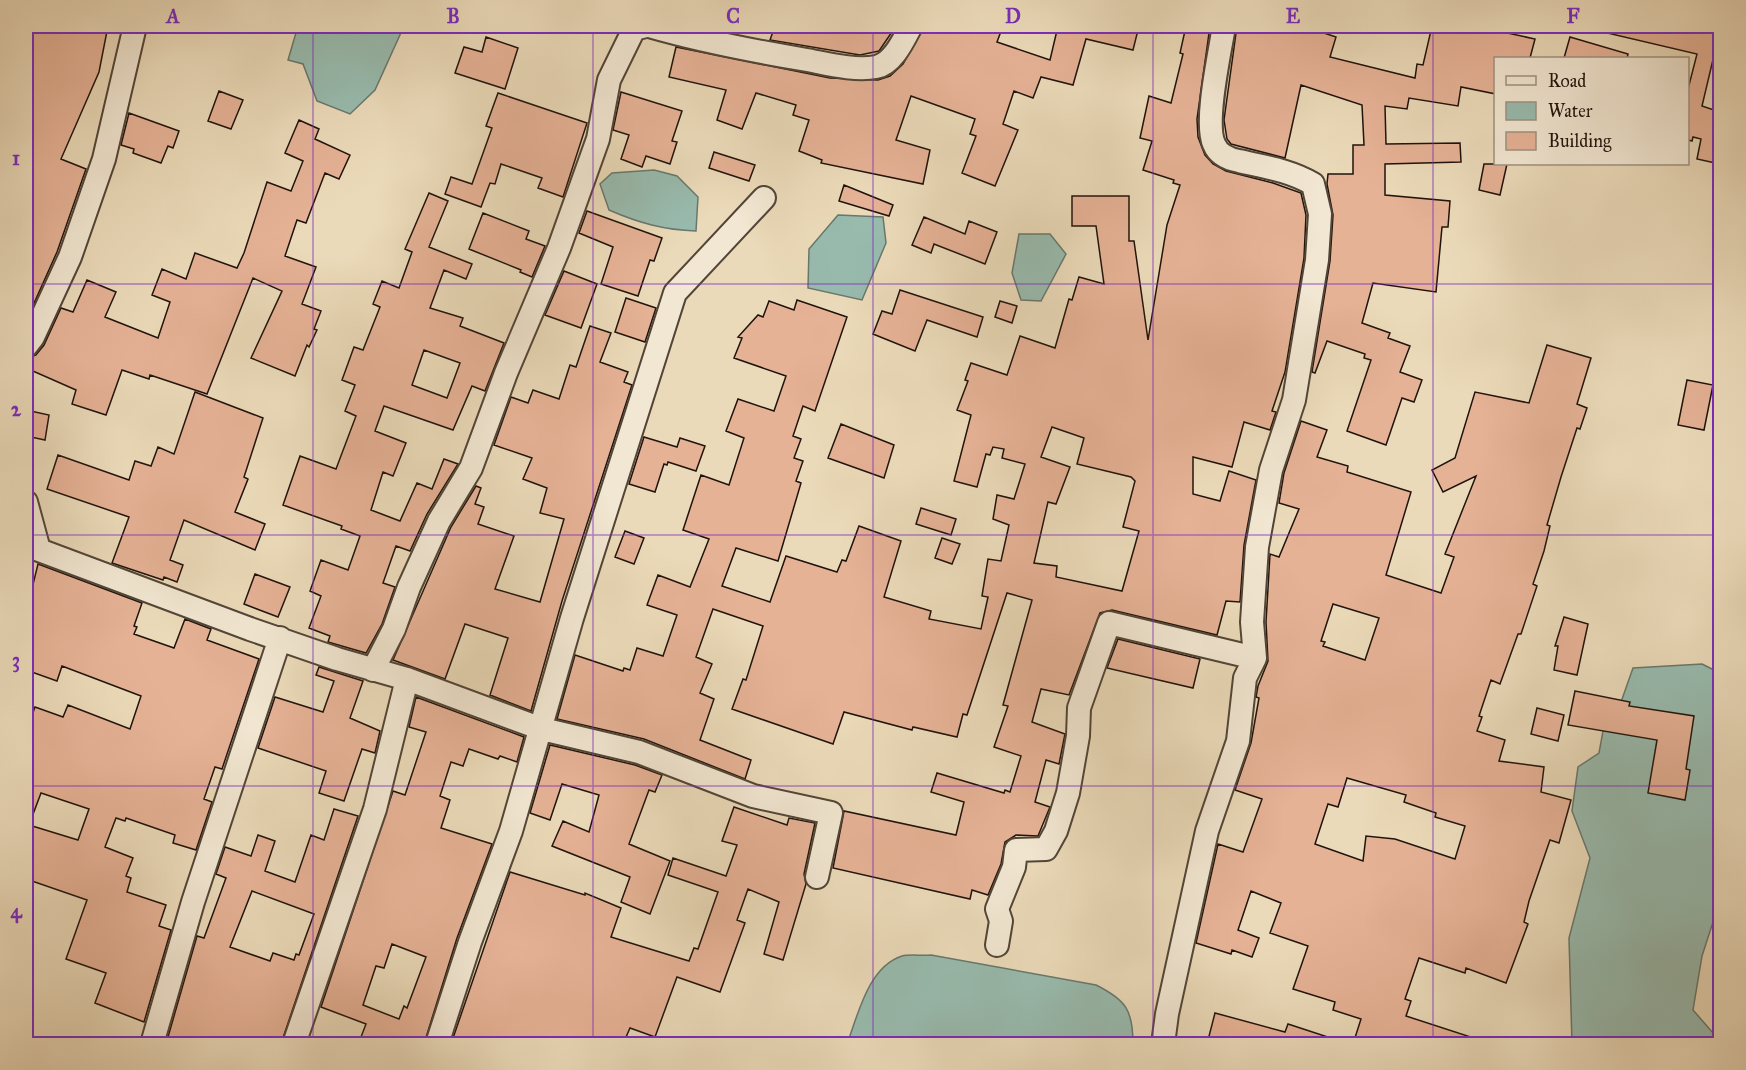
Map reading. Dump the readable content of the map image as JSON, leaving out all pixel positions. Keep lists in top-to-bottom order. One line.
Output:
{"legend":["Road","Water","Building"],"grid":{"columns":["A","B","C","D","E","F"],"rows":["1","2","3","4"]}}
